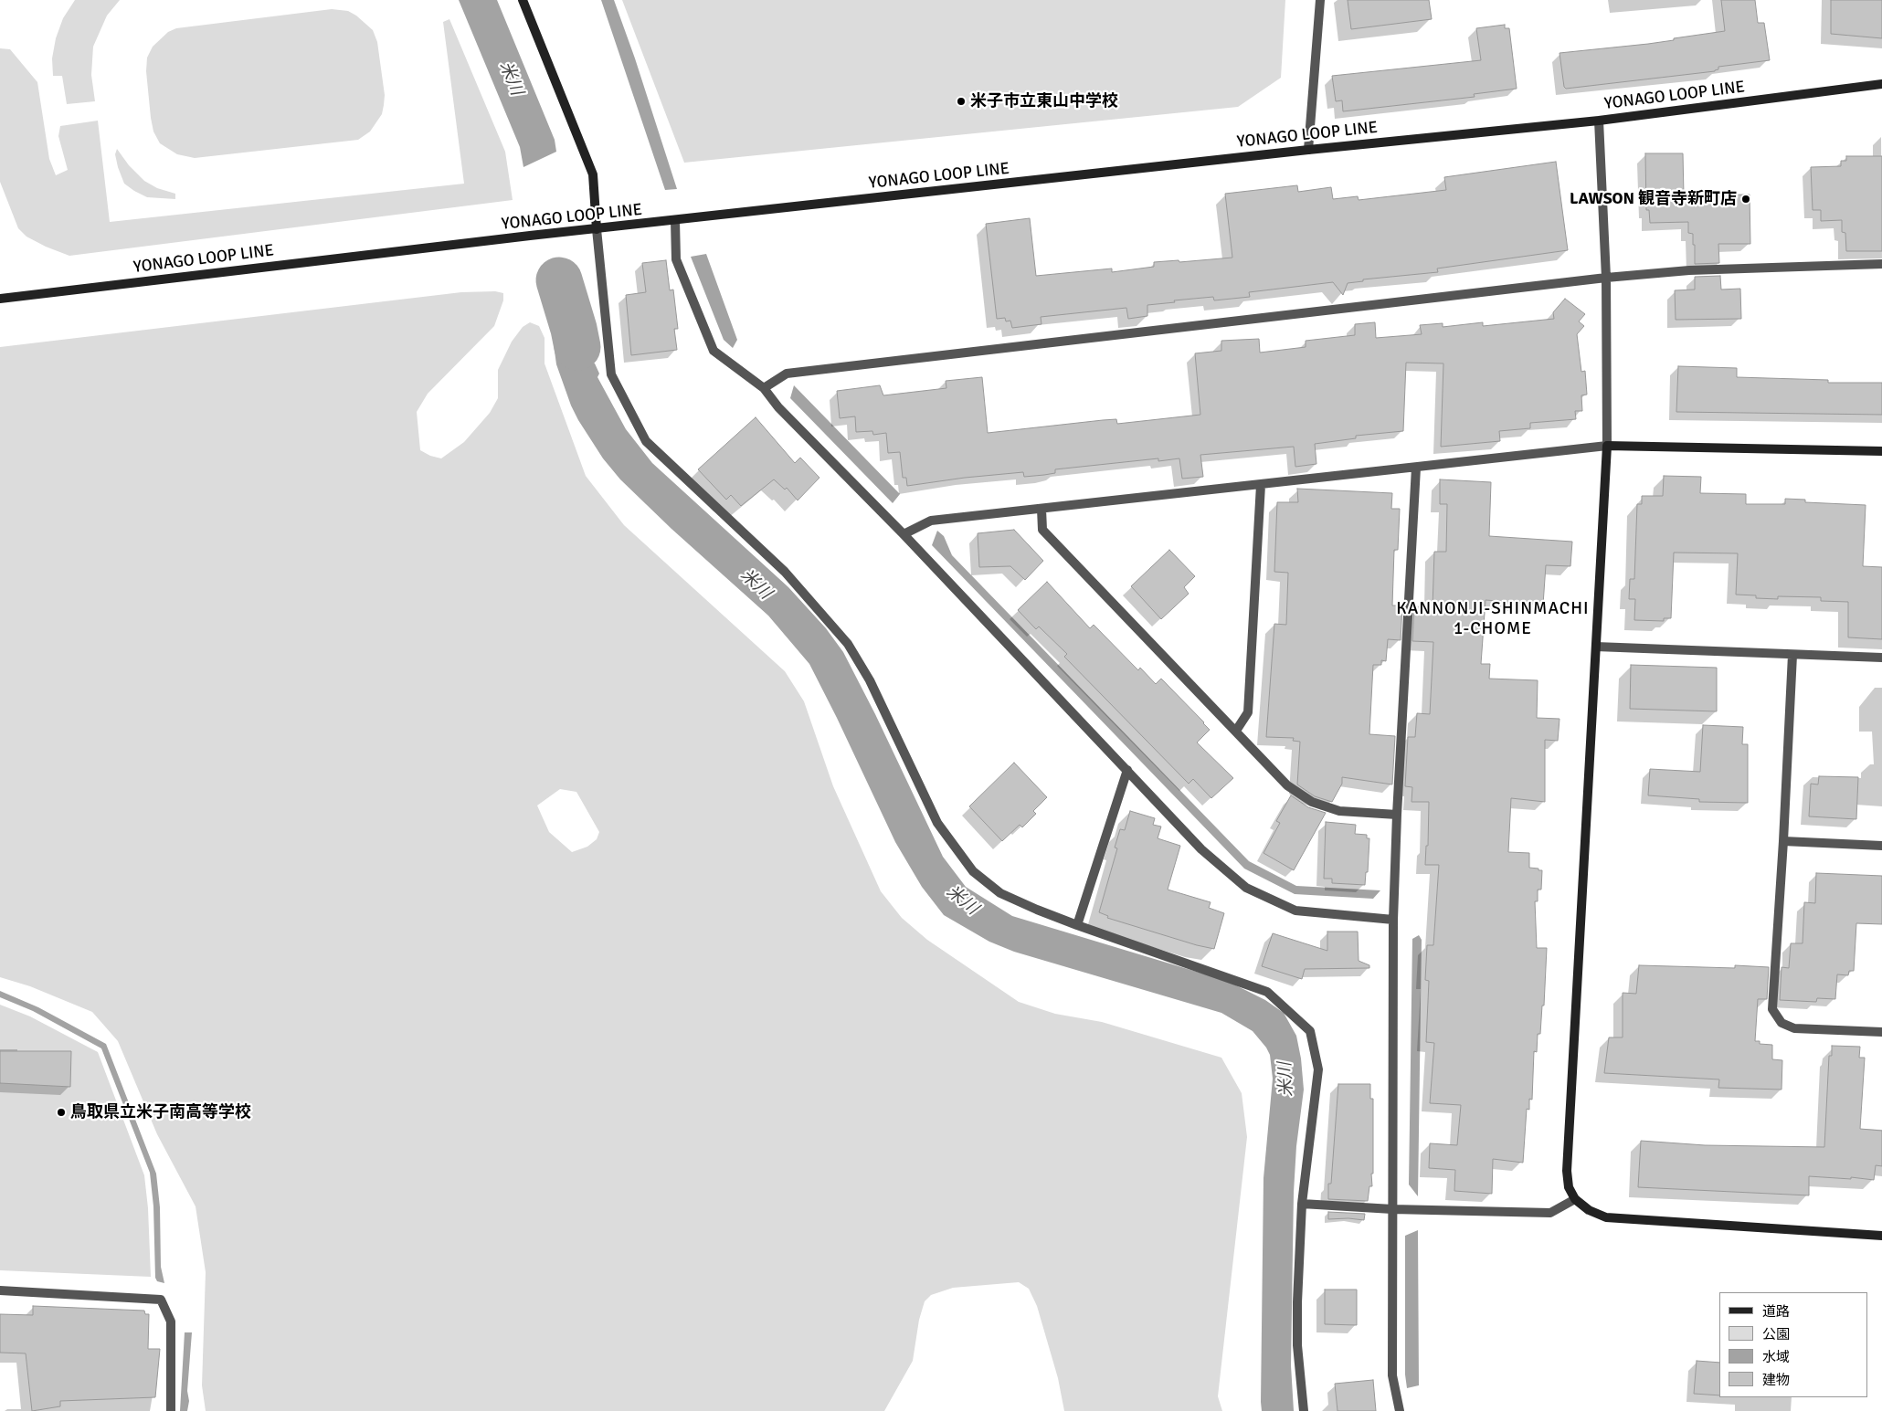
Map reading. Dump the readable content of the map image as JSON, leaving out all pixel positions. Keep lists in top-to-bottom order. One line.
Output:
{"streets":{"main road":["YONAGO LOOP LINE"]},"districts":["KANNONJI-SHINMACHI 1-CHOME"],"water":["米川"],"places":["米子市立東山中学校","LAWSON 観音寺新町店","鳥取県立米子南高等学校"],"legend":["道路","公園","水域","建物"]}
